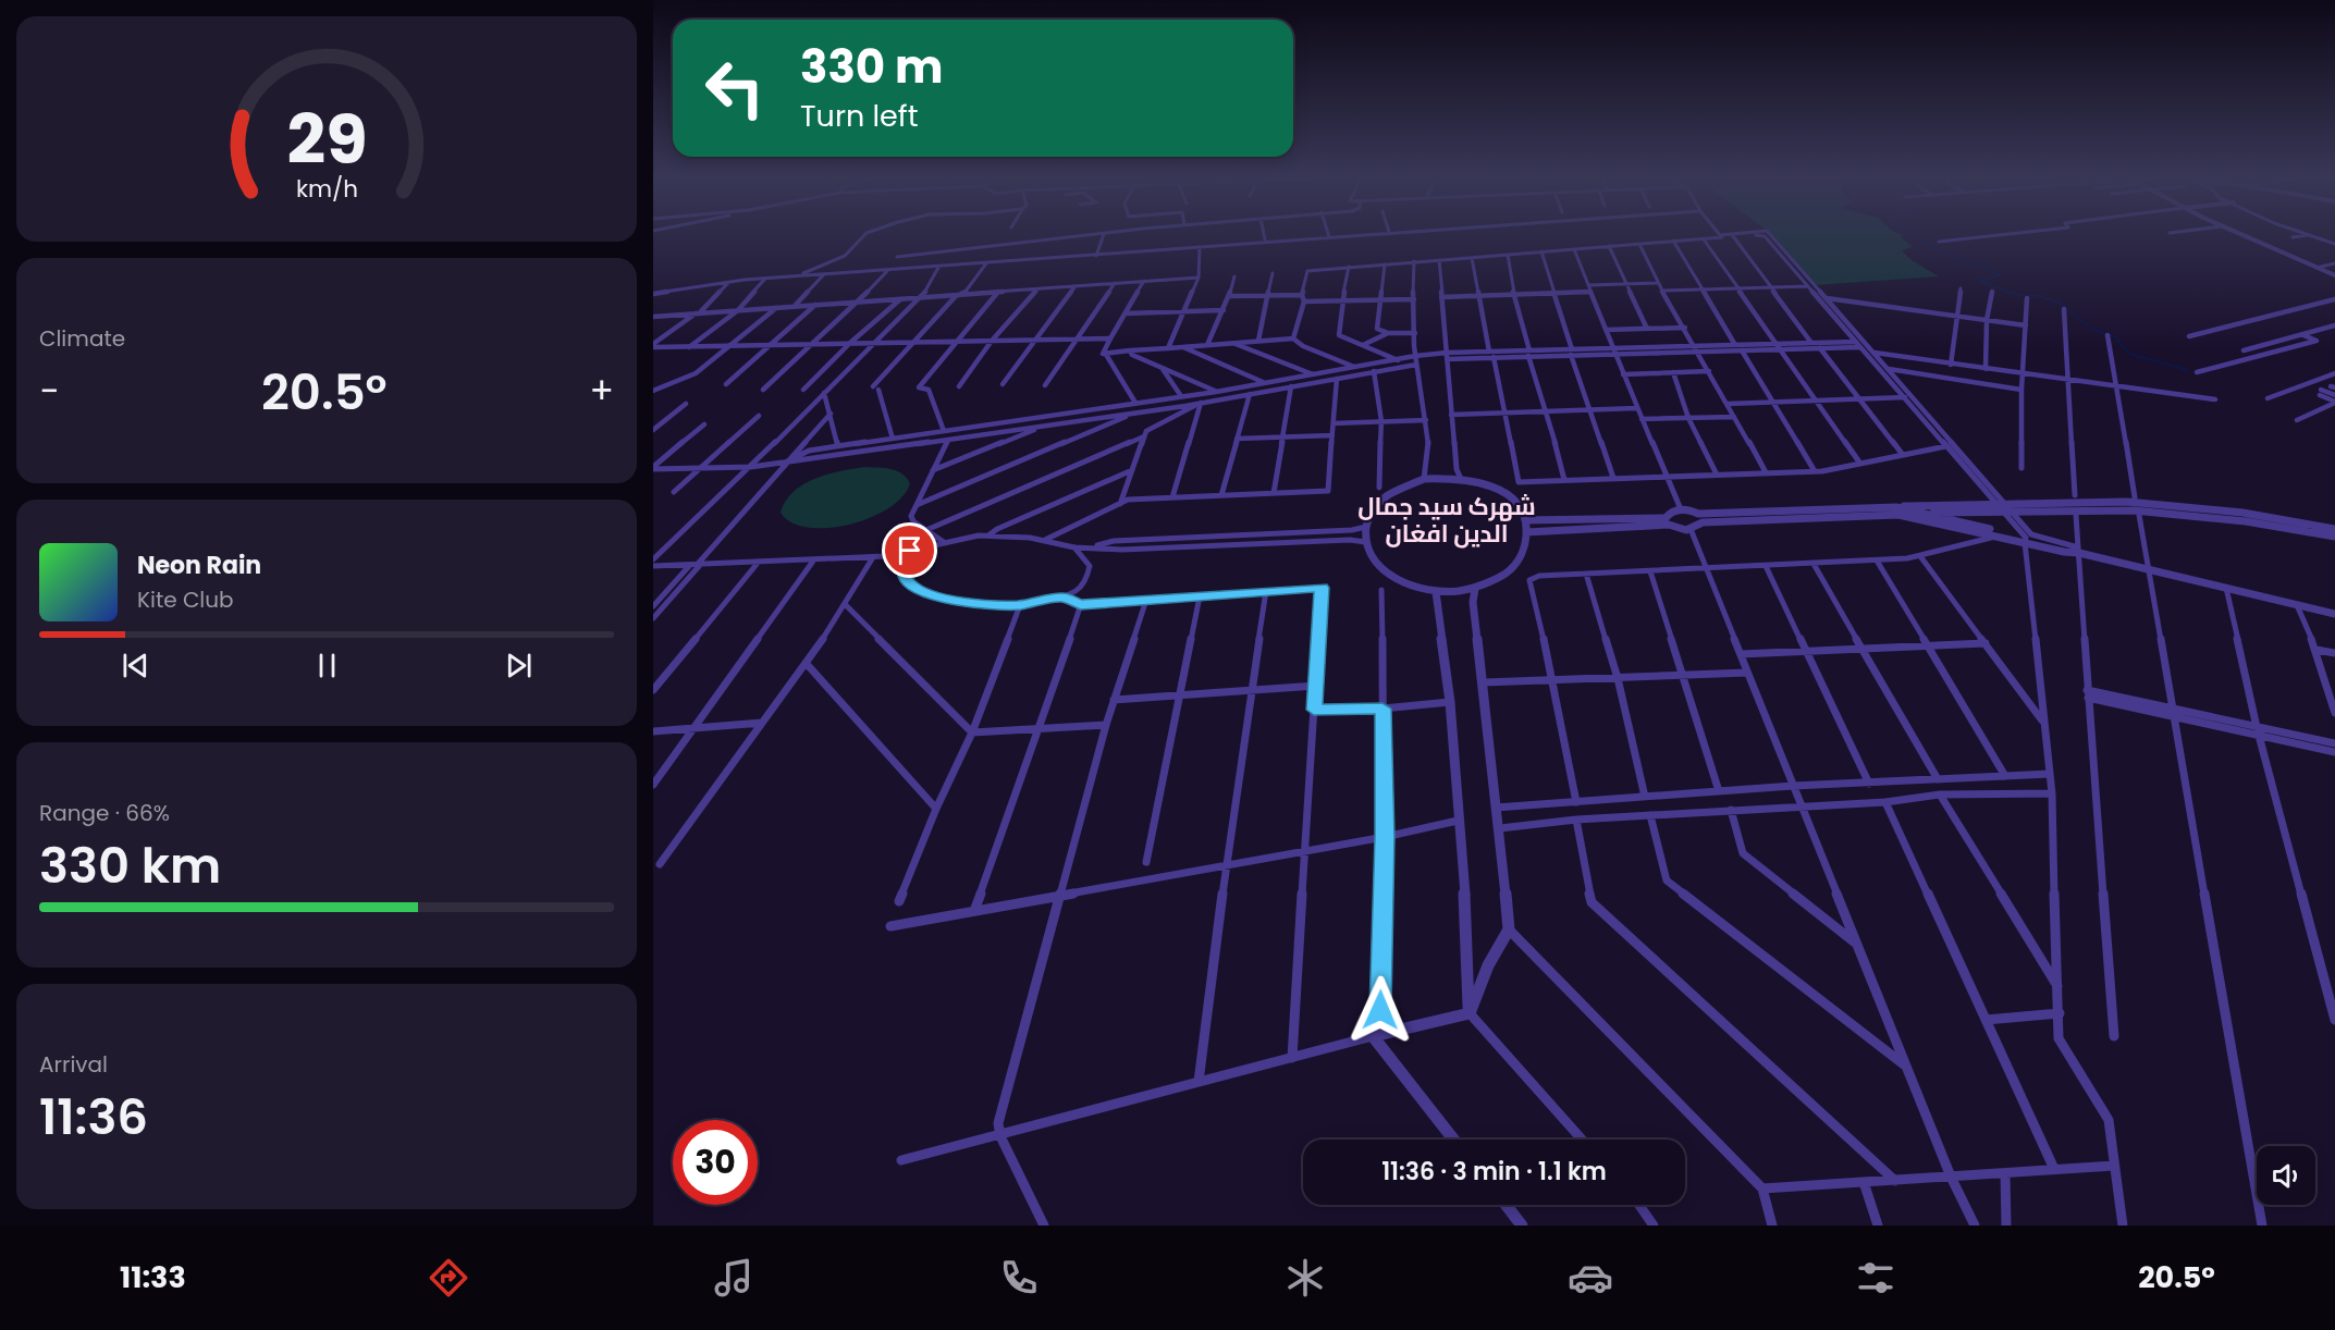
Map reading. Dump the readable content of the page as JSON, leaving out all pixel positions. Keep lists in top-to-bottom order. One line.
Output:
{"districts":["شهرک سید جمال الدین افغان"],"page":{"turn":["330 m","Turn left"],"tile":["Climate",["Range · 66%","330 km"],["Arrival","11:36"]],"heat":["−","20.5°","+"],"song":["Neon Rain","Kite Club"],"limit":"30","trip":"11:36 · 3 min · 1.1 km","tabs":["11:33","20.5°"],"gauge":["29","km/h"]}}
